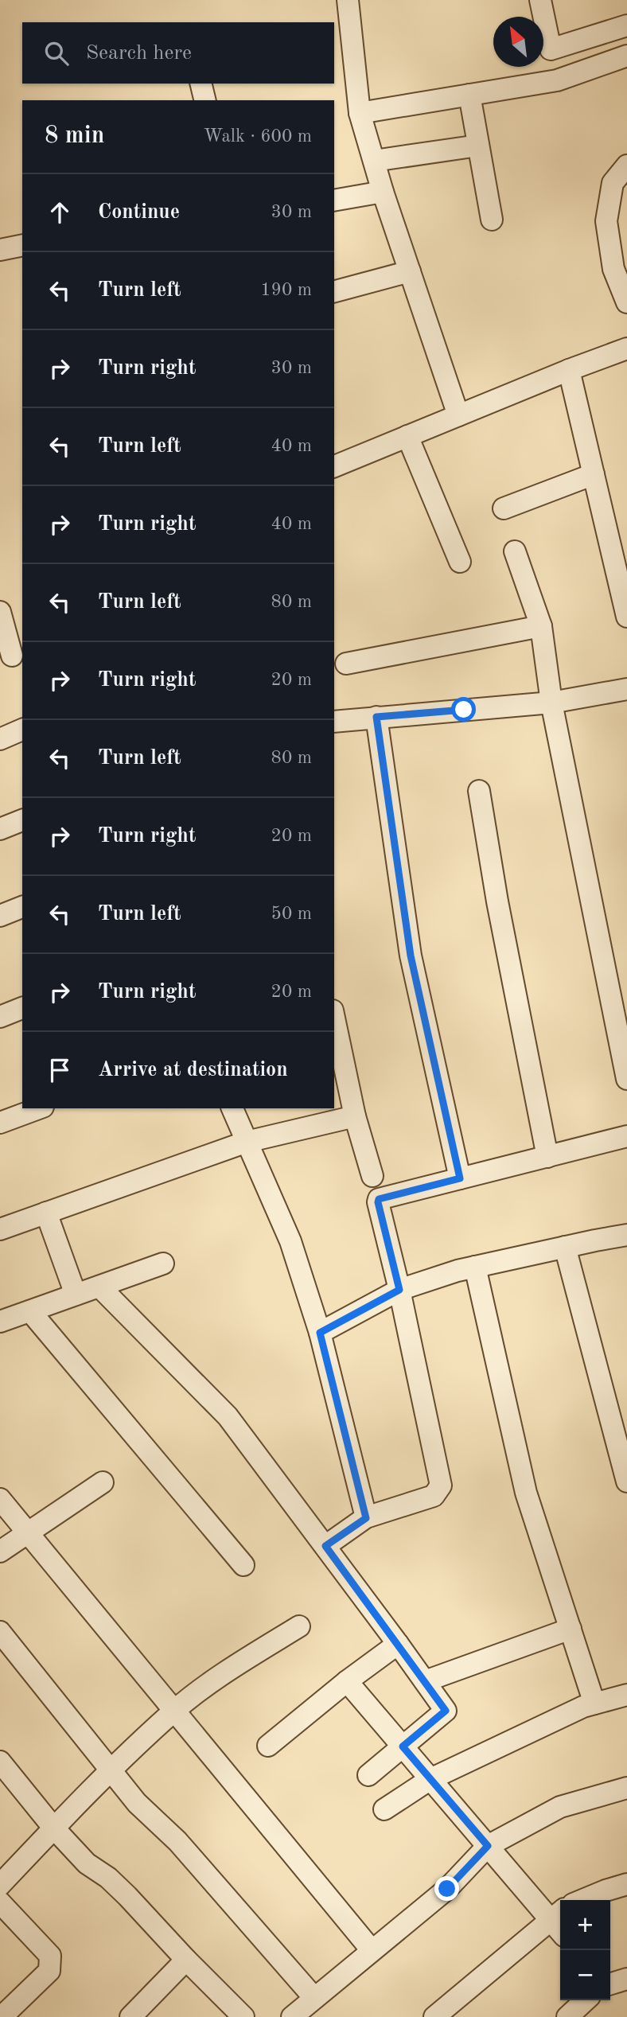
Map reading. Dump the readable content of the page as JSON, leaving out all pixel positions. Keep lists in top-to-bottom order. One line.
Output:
{"north":"top left","page":{"search":"Search here","heading":["8 min","Walk · 600 m"],"list":[["Continue","30 m"],["Turn left","190 m"],["Turn right","30 m"],["Turn left","40 m"],["Turn right","40 m"],["Turn left","80 m"],["Turn right","20 m"],["Turn left","80 m"],["Turn right","20 m"],["Turn left","50 m"],["Turn right","20 m"],"Arrive at destination"],"map_buttons":["+","−"]}}
